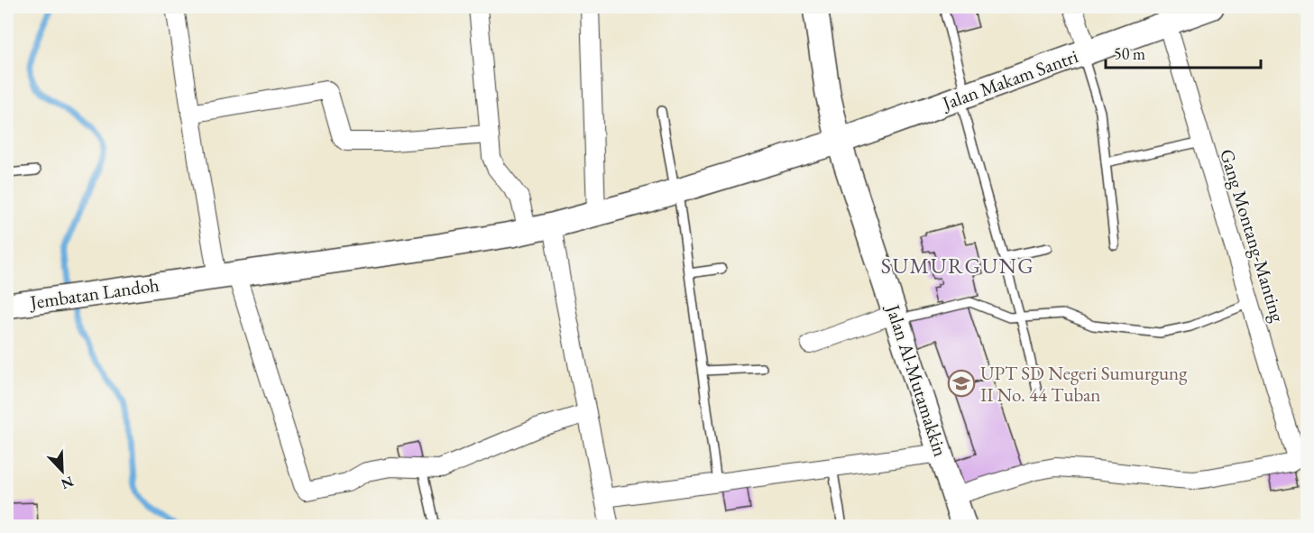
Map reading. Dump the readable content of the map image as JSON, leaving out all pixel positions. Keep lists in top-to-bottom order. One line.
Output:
{"streets":{"street":["Jalan Makam Santri","Gang Montang-Manting","Jembatan Landoh","Jalan Al-Mutamakkin"]},"crossings":[["Jalan Makam Santri","Gang Montang-Manting"],["Jalan Makam Santri","Jembatan Landoh"],["Jalan Makam Santri","Jalan Al-Mutamakkin"],["Gang Montang-Manting","Jalan Al-Mutamakkin"]],"districts":["SUMURGUNG"],"places":{"school or university":["UPT SD Negeri Sumurgung II No. 44 Tuban"]},"scale_bar":"50 m","north":"bottom right"}
